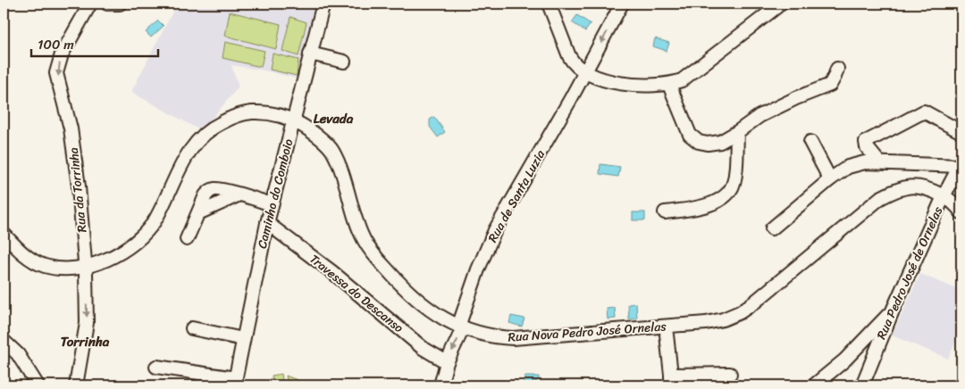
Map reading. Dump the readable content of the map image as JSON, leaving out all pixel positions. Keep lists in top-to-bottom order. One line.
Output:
{"streets":{"street":["Rua da Torrinha","Caminho do Comboio","Rua de Santa Luzia","Rua Pedro José de Ornelas","Travessa do Descanso","Rua Nova Pedro José Ornelas"]},"crossings":[["Rua da Torrinha","Rua Nova Pedro José Ornelas"],["Caminho do Comboio","Travessa do Descanso"],["Caminho do Comboio","Rua Nova Pedro José Ornelas"],["Rua de Santa Luzia","Travessa do Descanso"],["Rua de Santa Luzia","Rua Nova Pedro José Ornelas"],["Rua Pedro José de Ornelas","Rua Nova Pedro José Ornelas"]],"one_way":["Rua da Torrinha"],"districts":["Levada","Torrinha"],"scale_bar":"100 m"}
